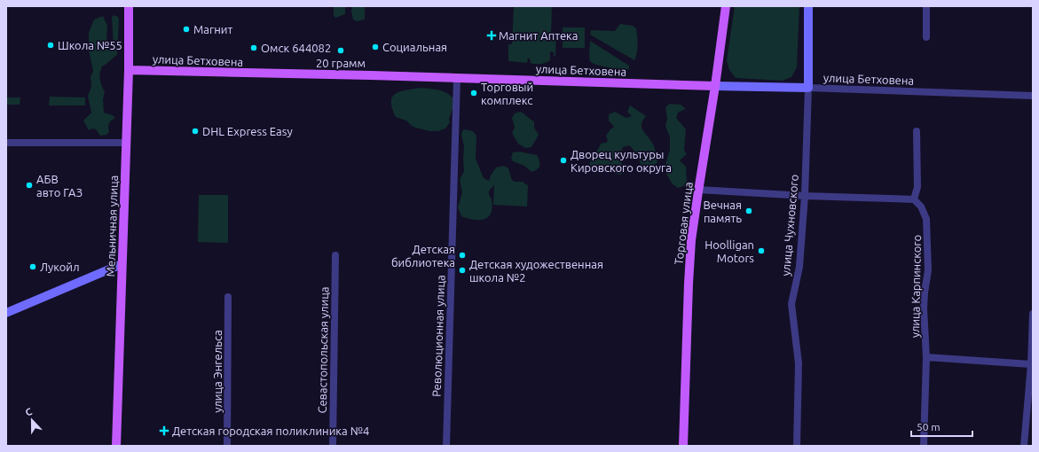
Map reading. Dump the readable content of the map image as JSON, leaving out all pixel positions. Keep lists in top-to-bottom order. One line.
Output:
{"streets":{"main road":["улица Бетховена","Торговая улица","Мельничная улица"],"street":["улица Чухновского","улица Карпинского","Революционная улица","Севастопольская улица","улица Энгельса"]},"crossings":[["улица Бетховена","Торговая улица"],["улица Бетховена","улица Чухновского"],["улица Бетховена","Мельничная улица"],["улица Бетховена","Революционная улица"]],"places":{"other":["Магнит","Школа №55","Социальная","Омск 644082","20 грамм","Торговый комплекс","DHL Express Easy","Дворец культуры Кировского округа","АБВ авто ГАЗ","Вечная память","Hoolligan Motors","Детская библиотека","Лукойл","Детская художественная школа №2"],"health":["Магнит Аптека","Детская городская поликлиника №4"]},"scale_bar":"50 m","north":"top"}
